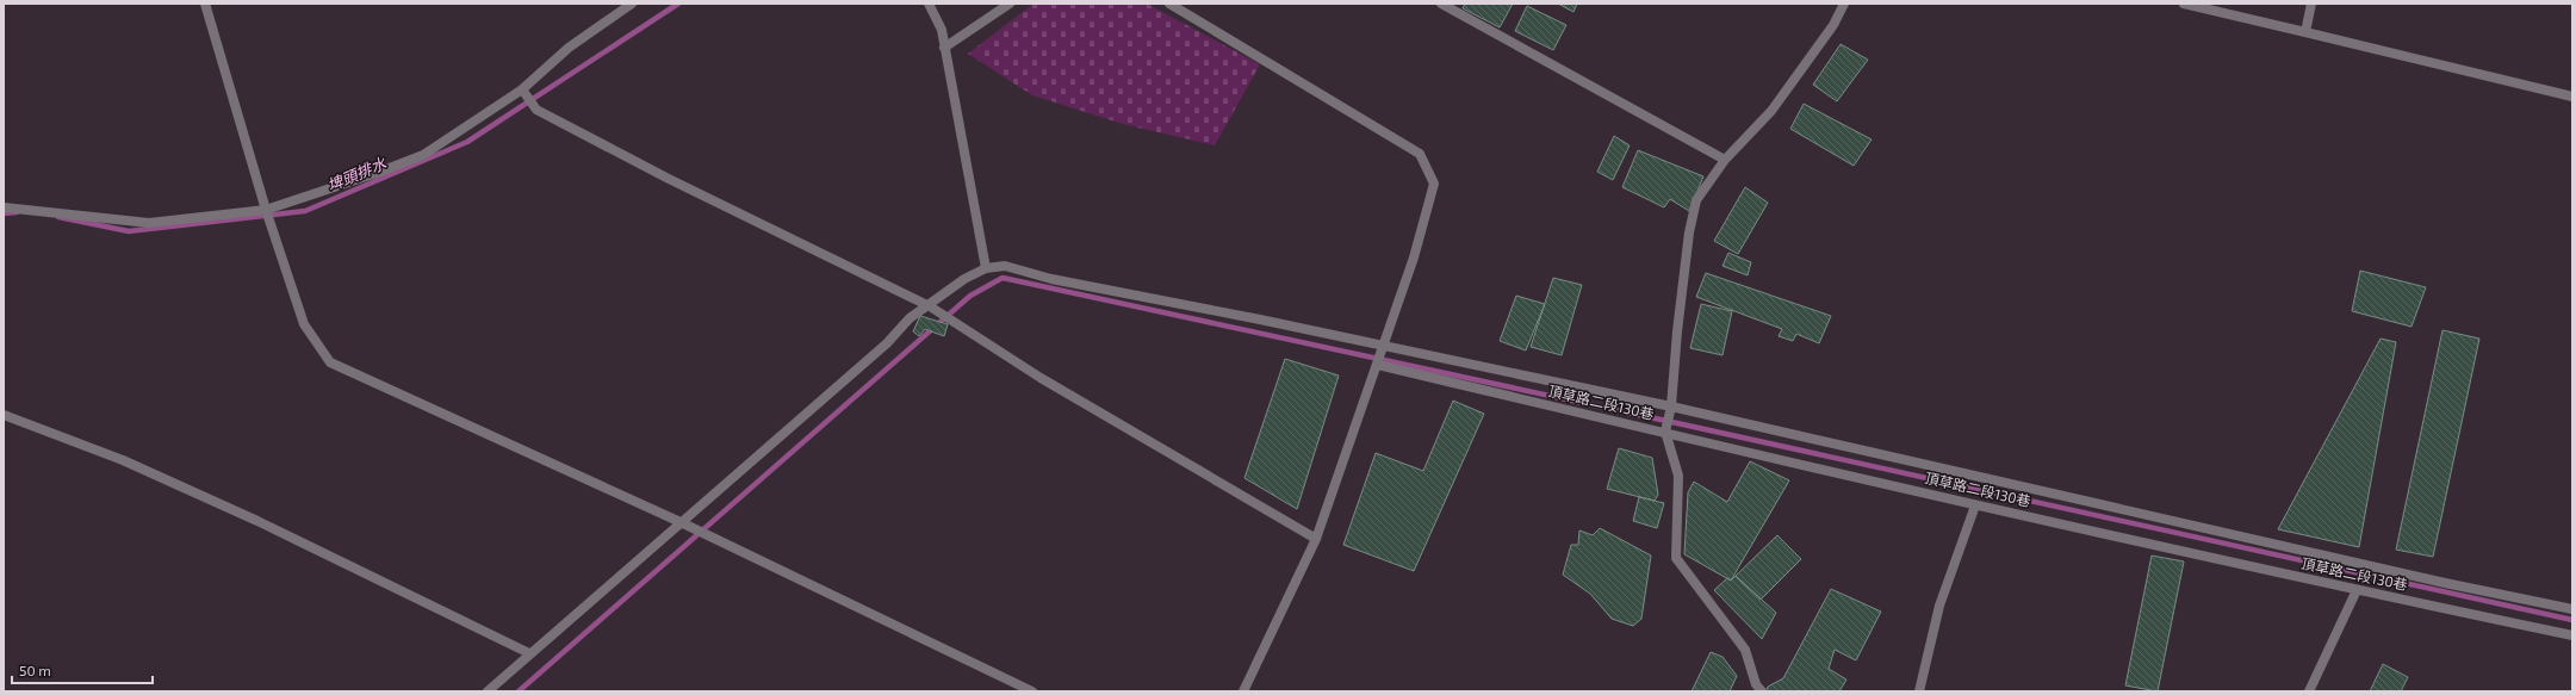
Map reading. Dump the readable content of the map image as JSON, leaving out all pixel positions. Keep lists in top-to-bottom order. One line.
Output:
{"streets":{"street":["頂草路二段130巷"]},"water":["埤頭排水"],"scale_bar":"50 m"}
